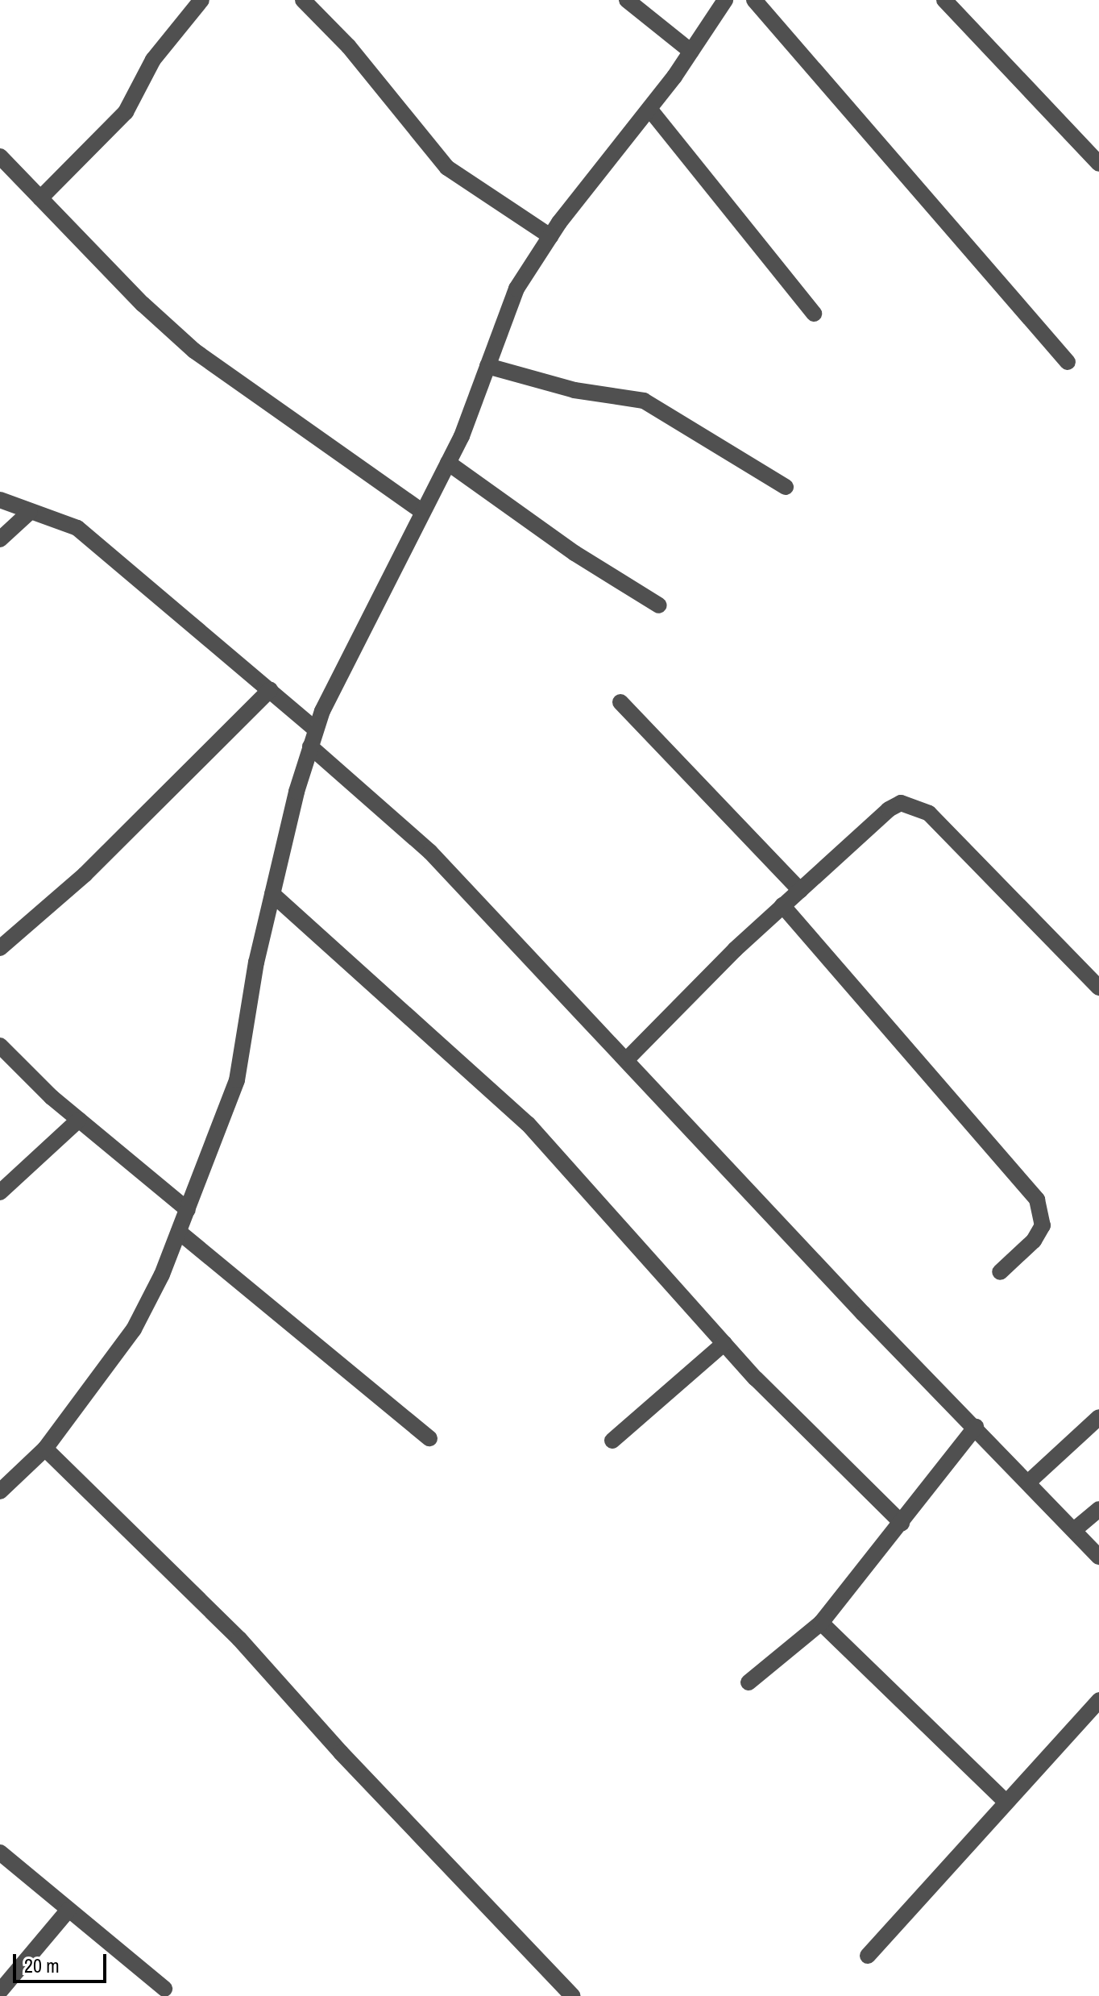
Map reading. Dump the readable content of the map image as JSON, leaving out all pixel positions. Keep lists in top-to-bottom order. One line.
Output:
{"scale_bar":"20 m"}
